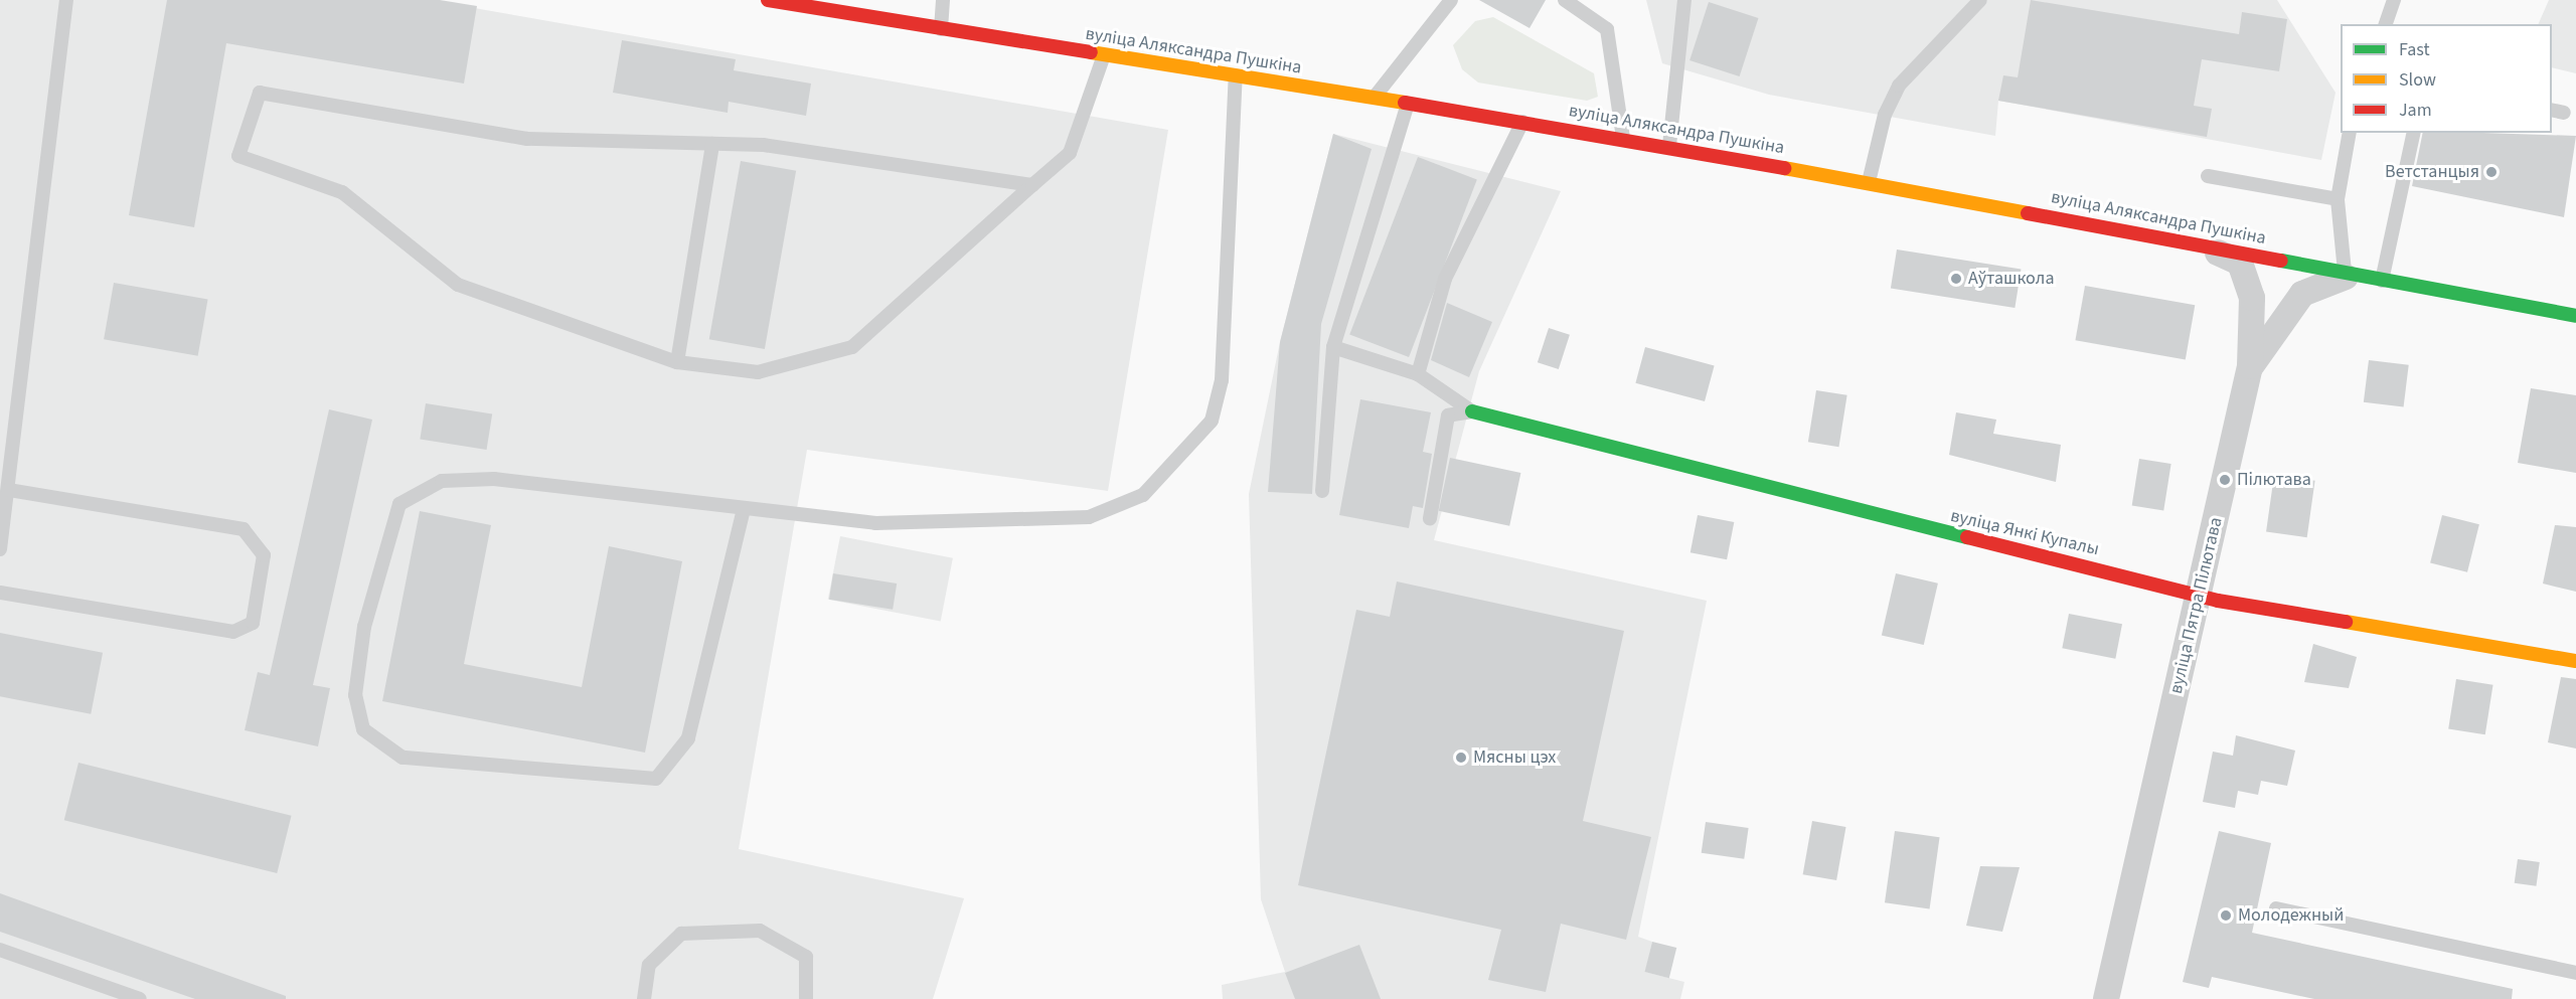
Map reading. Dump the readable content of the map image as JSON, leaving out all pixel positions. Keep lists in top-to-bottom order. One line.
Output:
{"streets":{"street":["вуліца Аляксандра Пушкіна","вуліца Янкі Купалы","вуліца Пятра Пілютава"]},"crossings":[["вуліца Аляксандра Пушкіна","вуліца Пятра Пілютава"],["вуліца Янкі Купалы","вуліца Пятра Пілютава"]],"places":["Ветстанцыя","Аўташкола","Пілютава","Мясны цэх","Молодежный"],"legend":["Fast","Slow","Jam"]}
